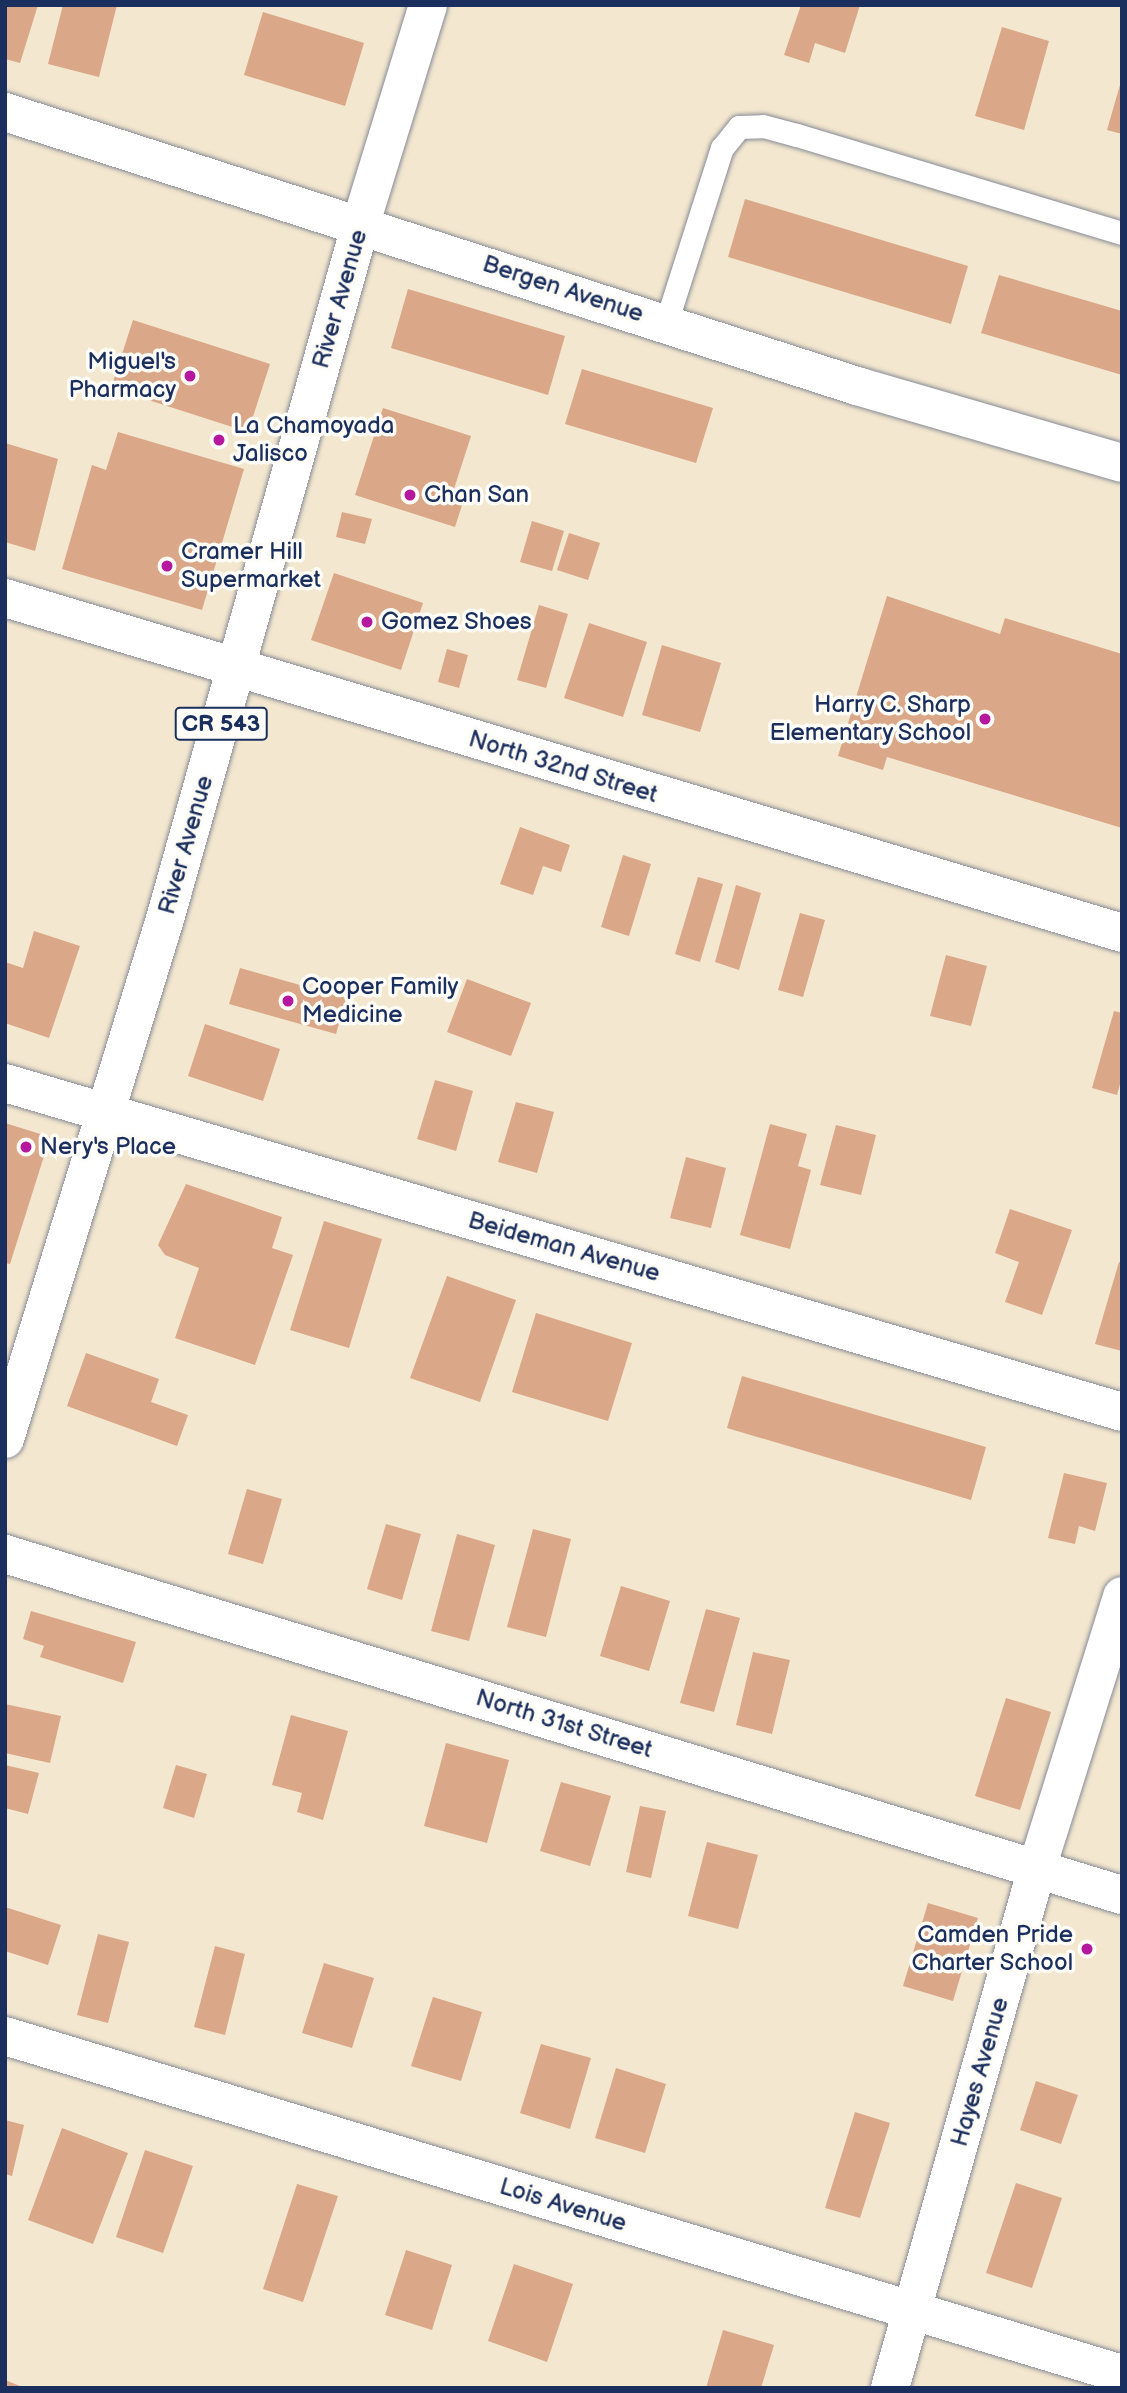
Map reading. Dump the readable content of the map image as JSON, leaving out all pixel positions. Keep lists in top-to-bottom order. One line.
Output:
{"streets":{"street":["Bergen Avenue","River Avenue","CR 543","North 32nd Street","Beideman Avenue","North 31st Street","Hayes Avenue","Lois Avenue"]},"crossings":[["Bergen Avenue","River Avenue"],["River Avenue","North 32nd Street"],["River Avenue","Beideman Avenue"],["North 31st Street","Hayes Avenue"],["Hayes Avenue","Lois Avenue"]],"places":["Miguel's Pharmacy","La Chamoyada Jalisco","Chan San","Cramer Hill Supermarket","Gomez Shoes","Harry C. Sharp Elementary School","Cooper Family Medicine","Nery's Place","Camden Pride Charter School"]}
